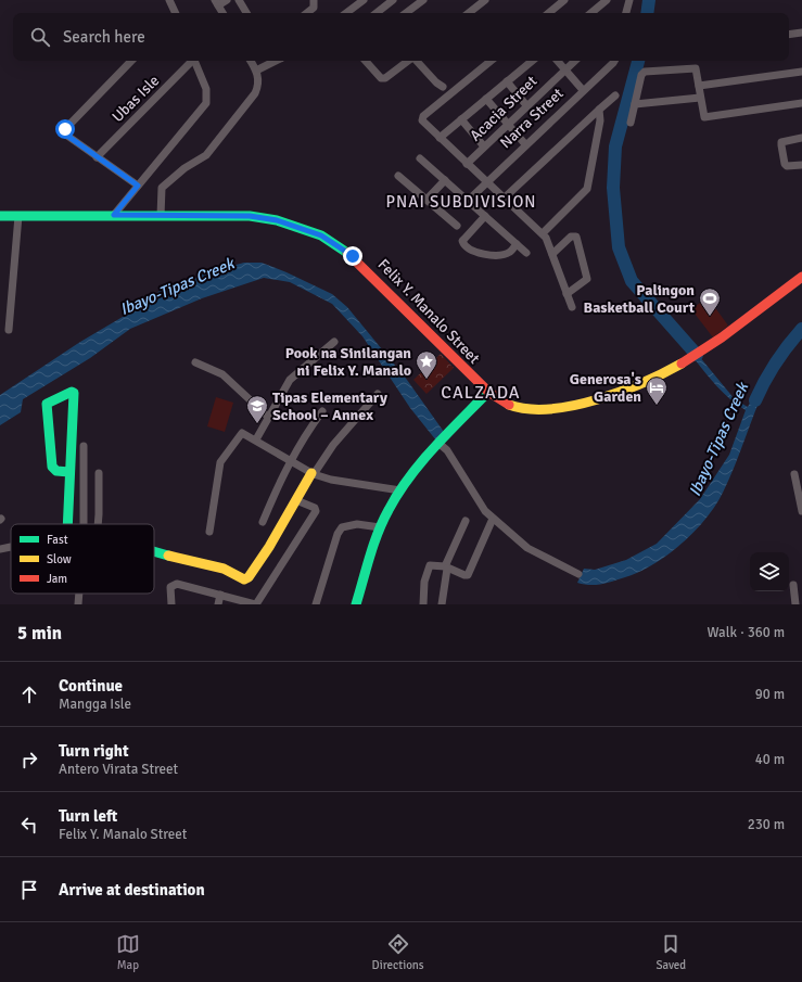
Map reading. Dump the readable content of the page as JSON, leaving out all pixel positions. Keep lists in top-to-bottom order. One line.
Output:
{"streets":{"main road":["Felix Y. Manalo Street"],"street":["Ubas Isle","Acacia Street","Narra Street"]},"districts":["PNAI SUBDIVISION","CALZADA"],"water":["Ibayo-Tipas Creek"],"places":{"sports":["Palingon Basketball Court"],"place":["Pook na Sinilangan ni Felix Y. Manalo"],"hotel":["Generosa's Garden"],"school or university":["Tipas Elementary School – Annex"]},"legend":["Fast","Slow","Jam"],"page":{"search":"Search here","heading":["5 min","Walk · 360 m"],"list":[["Continue","Mangga Isle","90 m"],["Turn right","Antero Virata Street","40 m"],["Turn left","Felix Y. Manalo Street","230 m"],"Arrive at destination"],"nav":["Map","Directions","Saved"]}}
